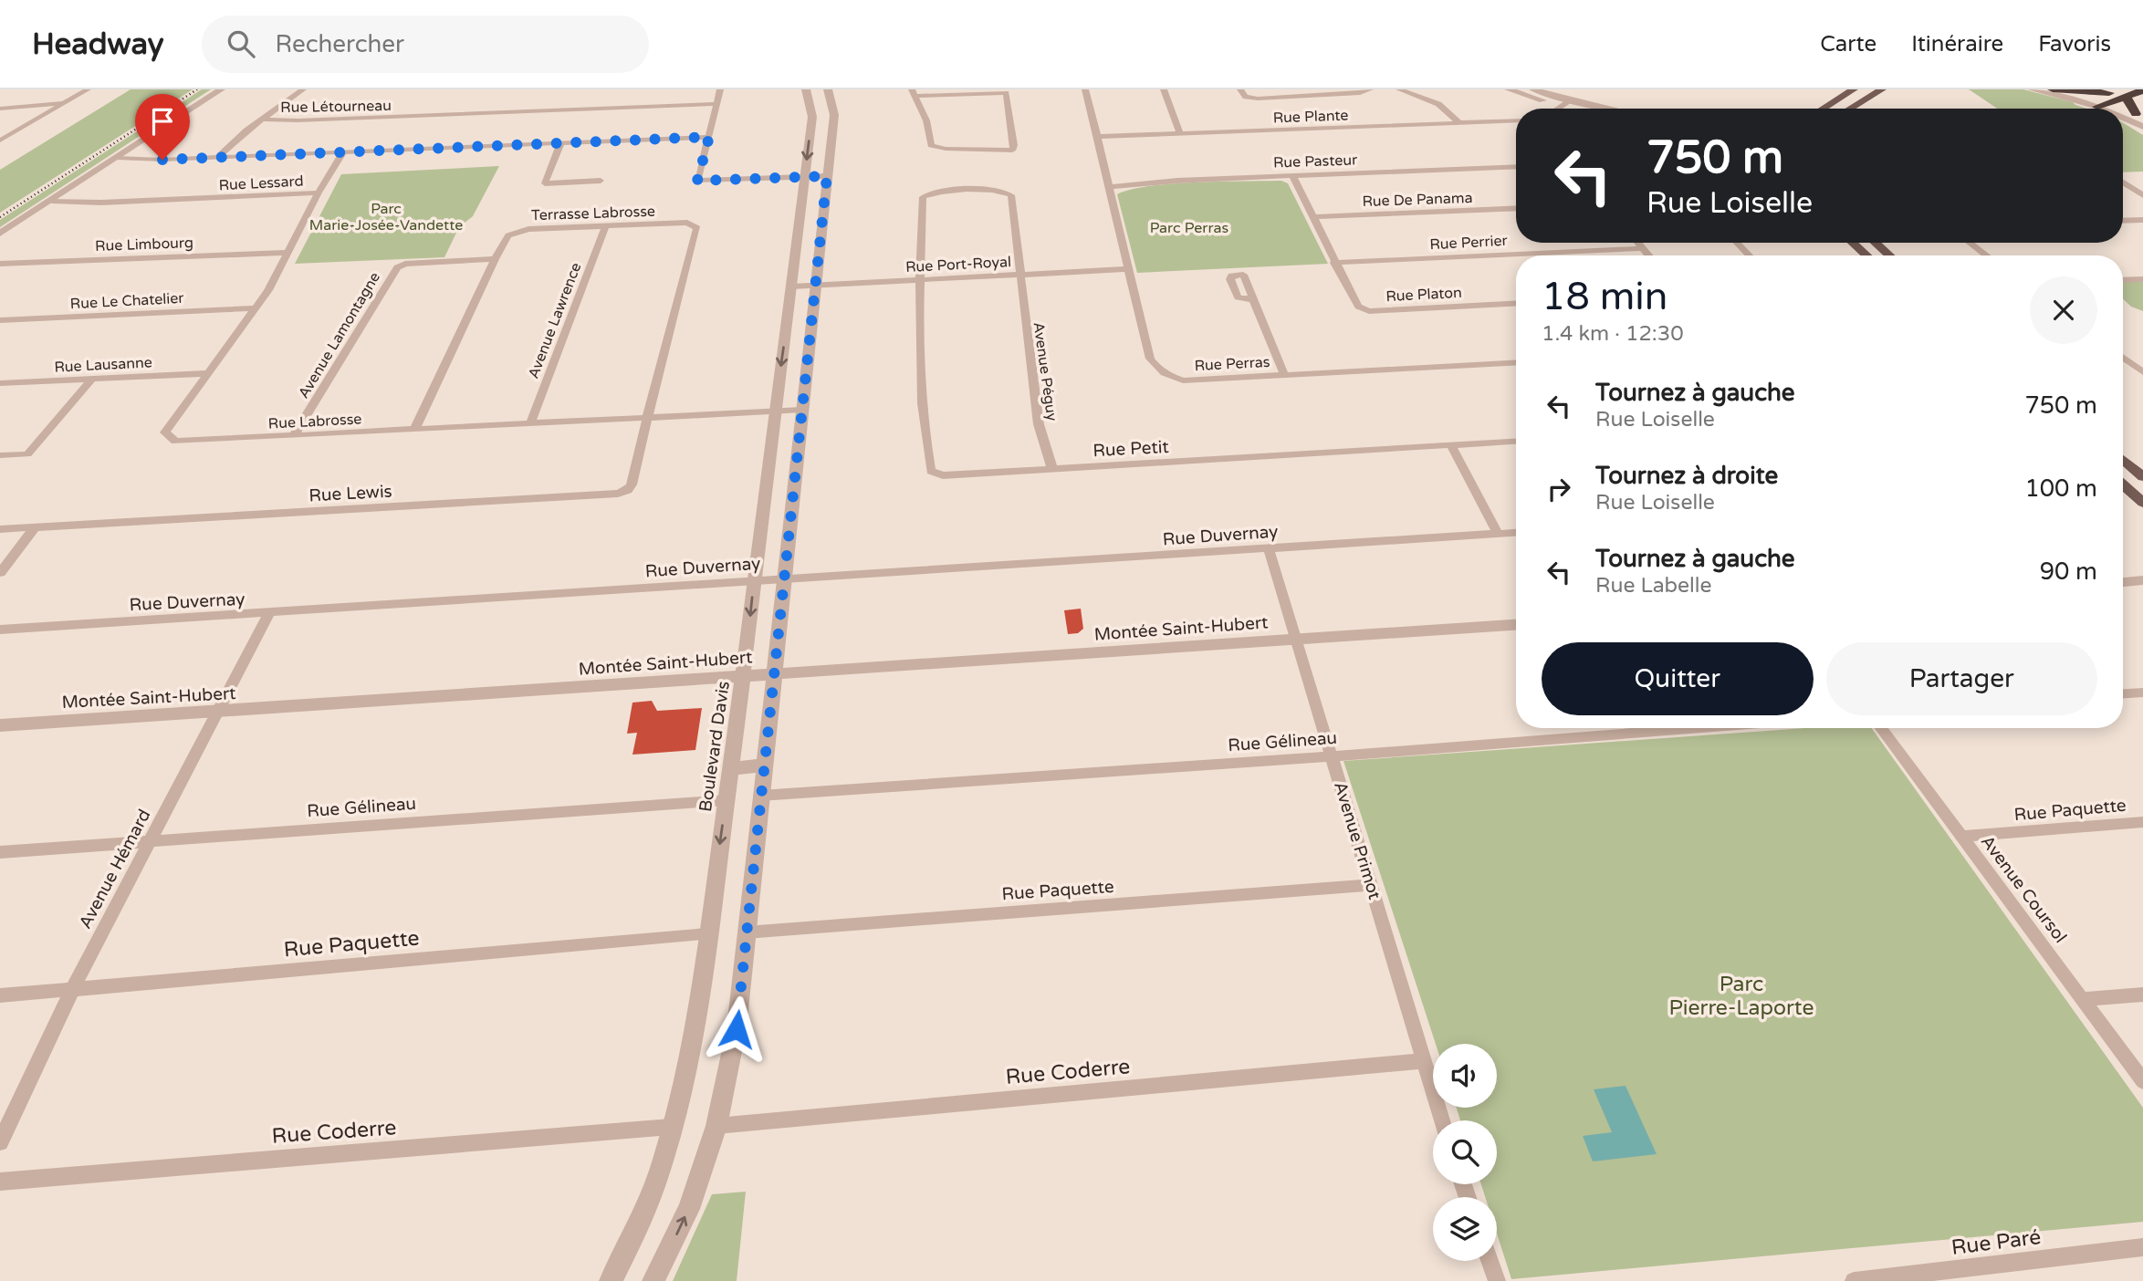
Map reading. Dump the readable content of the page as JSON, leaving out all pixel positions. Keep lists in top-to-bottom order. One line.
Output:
{"streets":{"street":["Rue Létourneau","Rue Plante","Rue Pasteur","Rue Lessard","Rue De Panama","Terrasse Labrosse","Rue Perrier","Rue Limbourg","Rue Port-Royal","Rue Platon","Rue Le Chatelier","Avenue Lawrence","Avenue Lamontagne","Rue Perras","Rue Lausanne","Avenue Péguy","Rue Labrosse","Rue Petit","Rue Lewis","Rue Duvernay","Montée Saint-Hubert","Rue Gélineau","Boulevard Davis","Rue Paquette","Avenue Primot","Avenue Hémard","Avenue Coursol","Rue Coderre","Rue Paré"]},"crossings":[["Rue Plante","Rue Perras"],["Rue Pasteur","Rue Platon"],["Rue Pasteur","Rue Perras"],["Rue Lessard","Rue Labrosse"],["Rue De Panama","Rue Platon"],["Terrasse Labrosse","Avenue Lawrence"],["Terrasse Labrosse","Avenue Lamontagne"],["Terrasse Labrosse","Rue Labrosse"],["Terrasse Labrosse","Rue Lewis"],["Rue Perrier","Rue Platon"],["Rue Limbourg","Rue Labrosse"],["Rue Port-Royal","Rue Perras"],["Rue Port-Royal","Avenue Péguy"],["Rue Port-Royal","Rue Petit"],["Rue Port-Royal","Boulevard Davis"],["Rue Le Chatelier","Rue Labrosse"],["Avenue Lawrence","Rue Labrosse"],["Avenue Lamontagne","Rue Labrosse"],["Rue Lausanne","Rue Labrosse"],["Avenue Péguy","Rue Petit"],["Rue Labrosse","Rue Lewis"],["Rue Labrosse","Boulevard Davis"],["Rue Duvernay","Boulevard Davis"],["Rue Duvernay","Avenue Primot"],["Rue Duvernay","Avenue Hémard"],["Montée Saint-Hubert","Boulevard Davis"],["Montée Saint-Hubert","Avenue Primot"],["Montée Saint-Hubert","Avenue Hémard"],["Rue Gélineau","Boulevard Davis"],["Rue Gélineau","Avenue Primot"],["Rue Gélineau","Avenue Hémard"],["Boulevard Davis","Rue Paquette"],["Boulevard Davis","Rue Coderre"],["Rue Paquette","Avenue Primot"],["Rue Paquette","Avenue Hémard"],["Rue Paquette","Avenue Coursol"],["Avenue Primot","Rue Coderre"]],"parks":["Parc Marie-Josée-Vandette","Parc Perras","Parc Pierre-Laporte"],"page":{"header":"Headway","search":"Rechercher","nav":["Carte","Itinéraire","Favoris"],"turn":["750 m","Rue Loiselle"],"heading":["18 min","1.4 km · 12:30"],"list":[{"name":"Tournez à gauche","note":"Rue Loiselle","value":"750 m"},{"name":"Tournez à droite","note":"Rue Loiselle","value":"100 m"},{"name":"Tournez à gauche","note":"Rue Labelle","value":"90 m"}],"buttons":["Quitter","Partager"]}}
